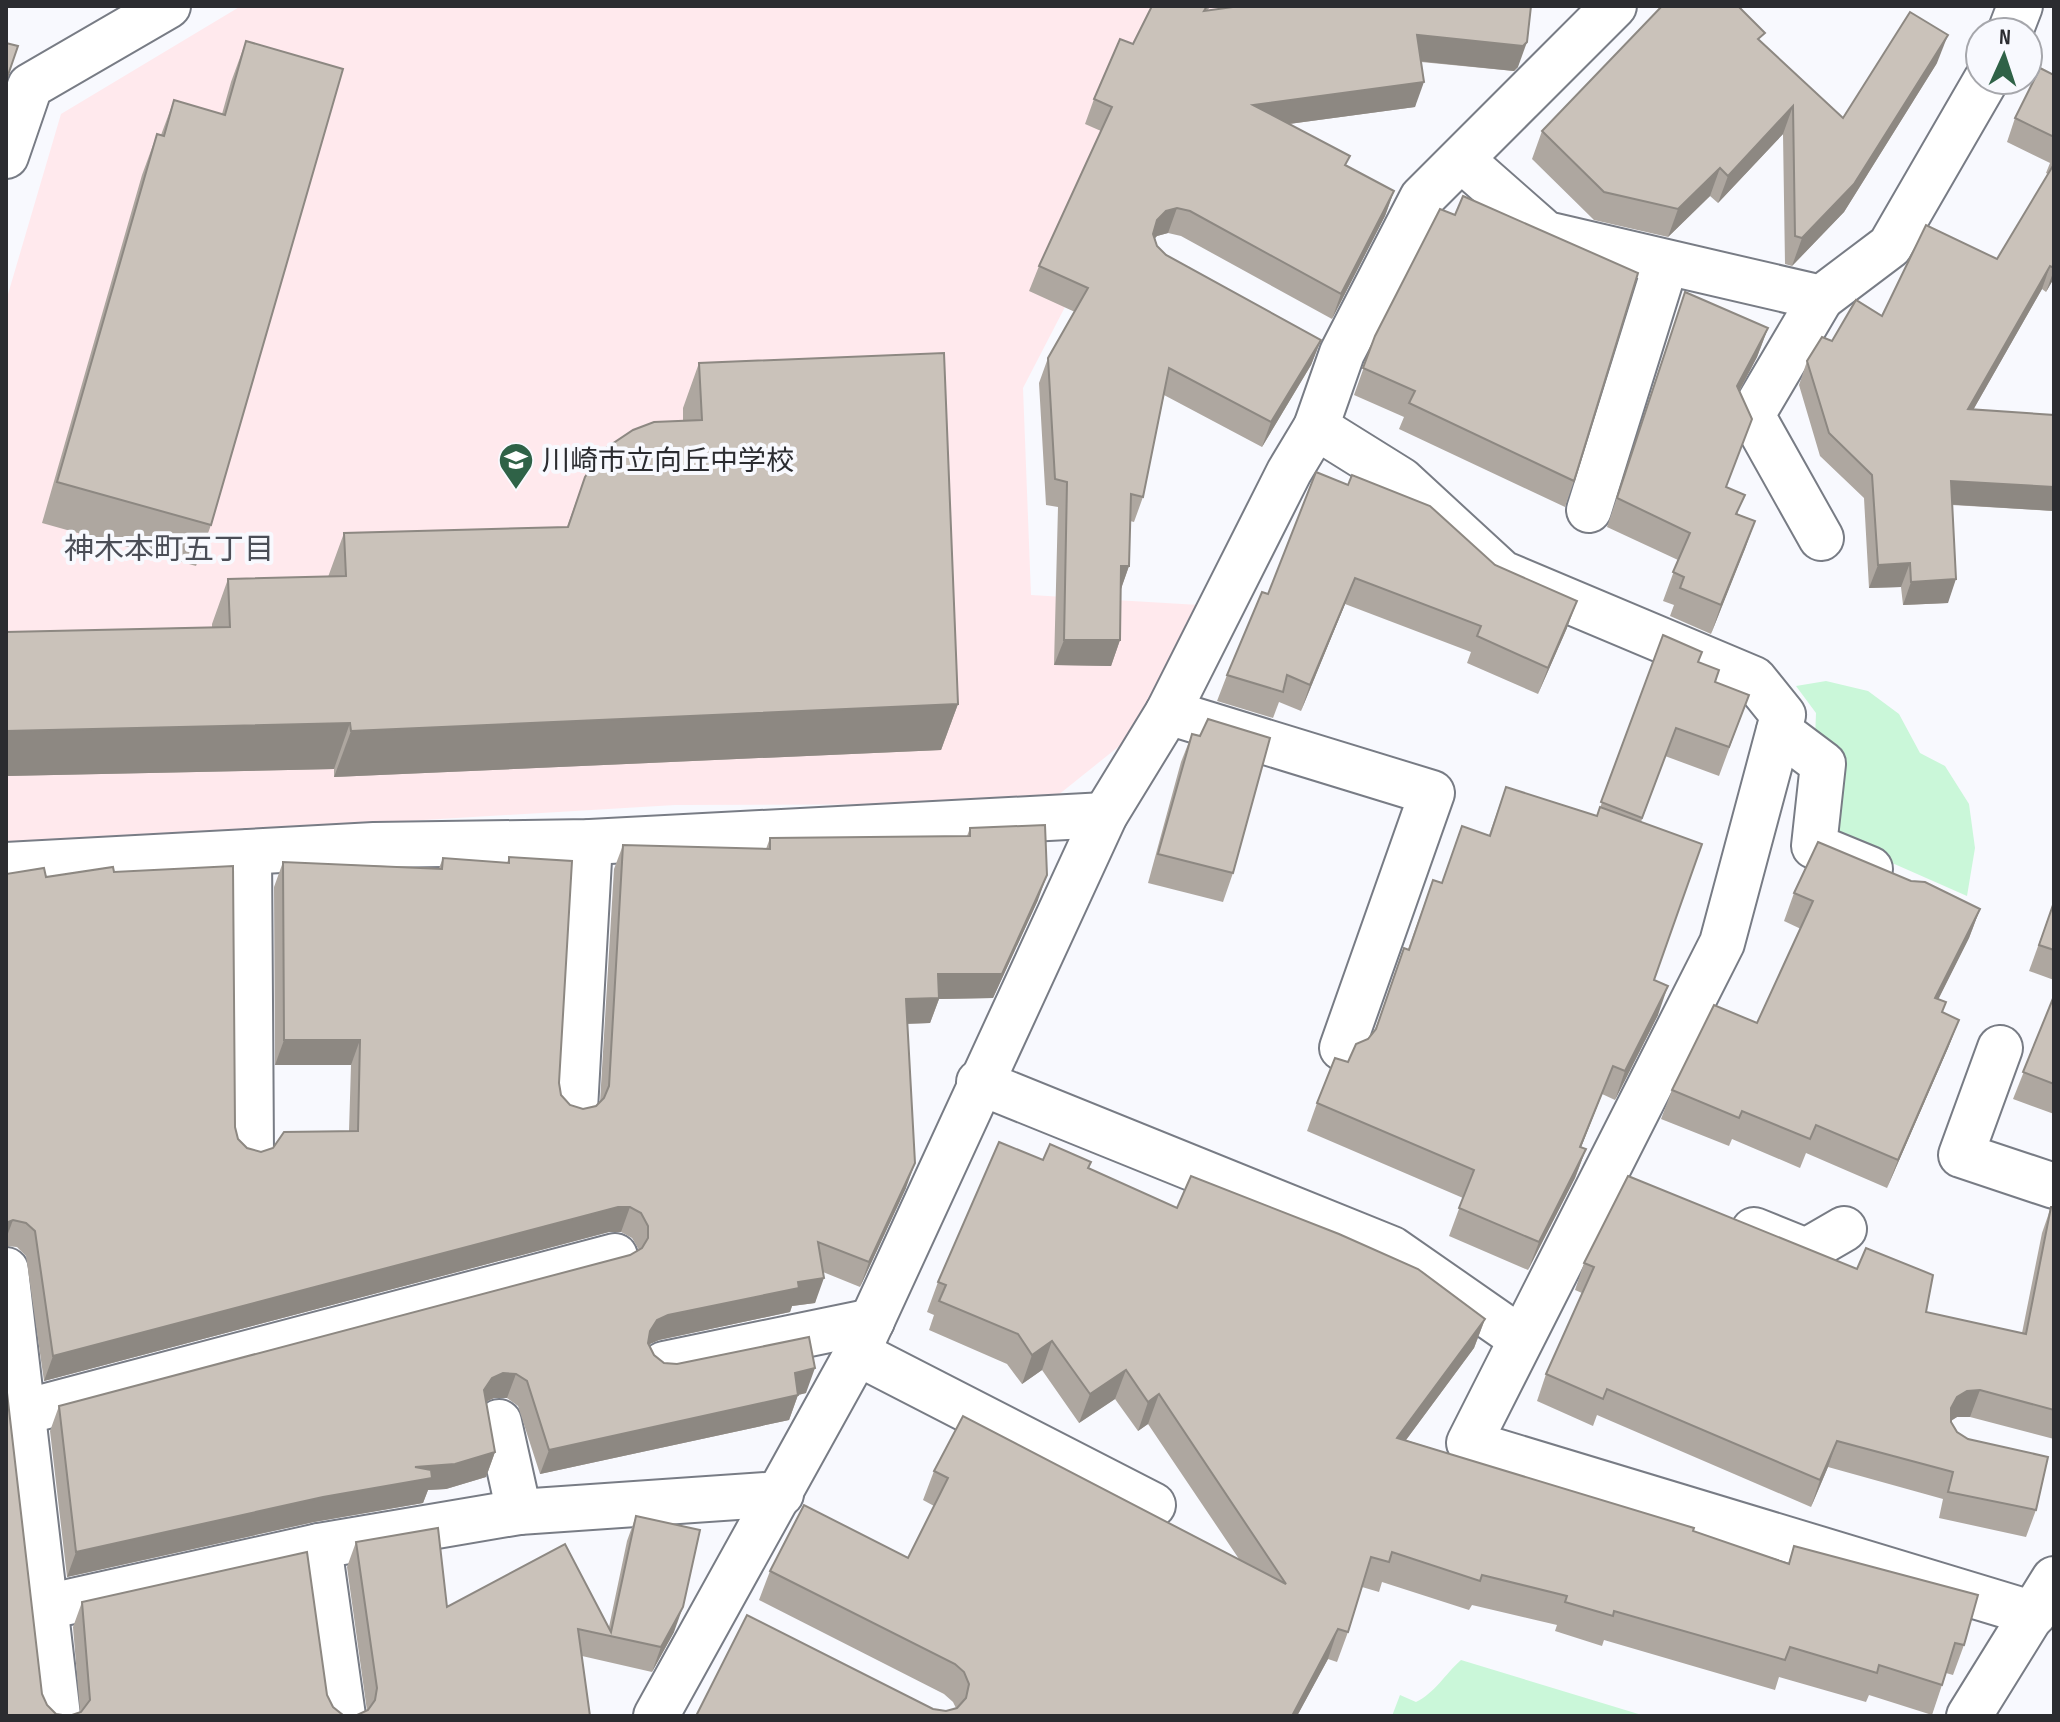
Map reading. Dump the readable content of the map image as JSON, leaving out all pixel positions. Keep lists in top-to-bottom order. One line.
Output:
{"districts":["神木本町五丁目"],"places":{"school or university":["川崎市立向丘中学校"]},"north":"top"}
